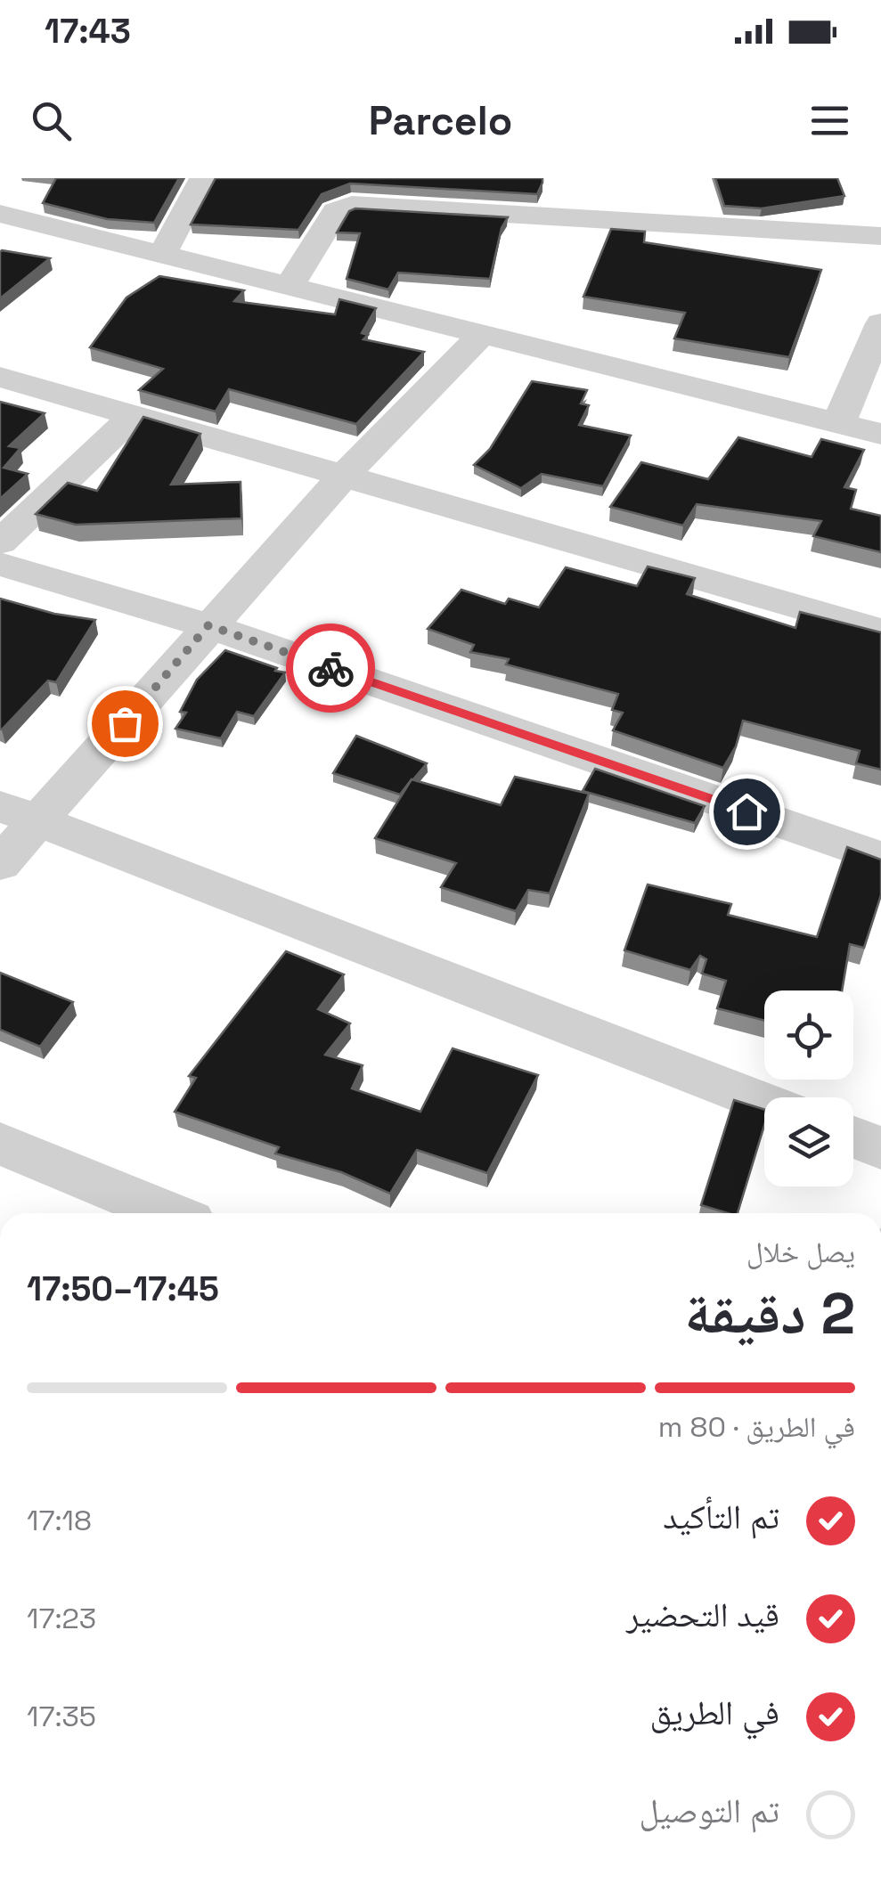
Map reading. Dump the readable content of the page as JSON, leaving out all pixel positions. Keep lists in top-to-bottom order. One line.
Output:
{"page":{"status":"17:43","header":"Parcelo","heading":["2 دقيقة","يصل خلال","17:45–17:50"],"bar":"في الطريق · 80 m","list":[["تم التأكيد","17:18"],["قيد التحضير","17:23"],["في الطريق","17:35"],"تم التوصيل"]}}
